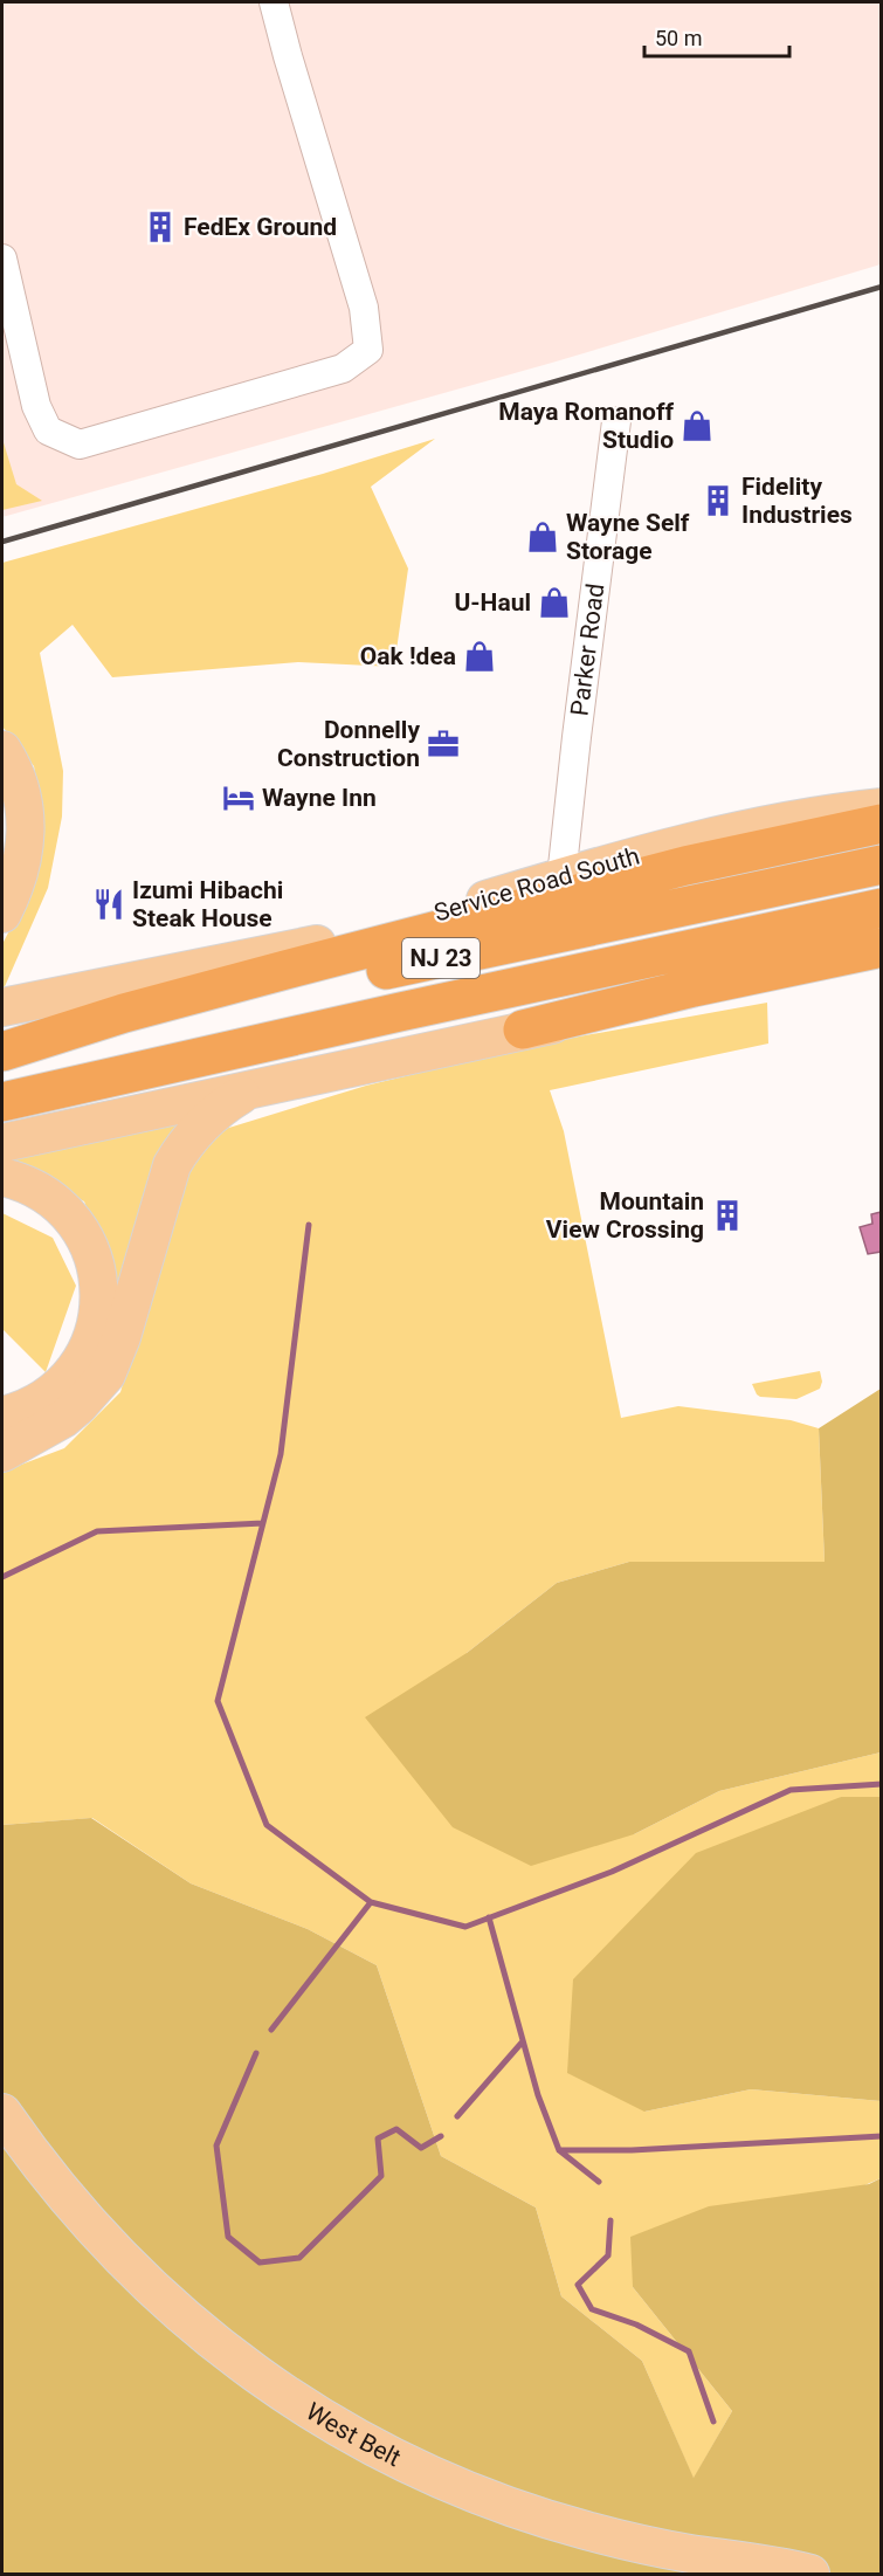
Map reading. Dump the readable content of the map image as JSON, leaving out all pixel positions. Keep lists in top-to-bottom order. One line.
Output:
{"streets":{"highway":["NJ 23"],"main road":["Service Road South","West Belt"],"street":["Parker Road"]},"crossings":[["Parker Road","Service Road South"]],"places":{"building":["FedEx Ground","Fidelity Industries","Mountain View Crossing"],"shop":["Maya Romanoff Studio","Wayne Self Storage","U-Haul","Oak !dea"],"office":["Donnelly Construction"],"hotel":["Wayne Inn"],"restaurant":["Izumi Hibachi Steak House"]},"scale_bar":"50 m"}
